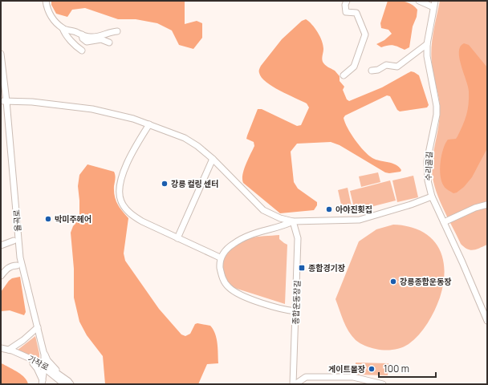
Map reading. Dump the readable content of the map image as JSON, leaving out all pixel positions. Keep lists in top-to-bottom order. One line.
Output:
{"streets":{"street":["수리골길","율곡로","종합운동장길","가작로"]},"crossings":[["율곡로","가작로"]],"places":{"other":["강릉 컬링 센터","아야진횟집","박미주헤어","강릉종합운동장","게이트볼장"],"transit":["종합경기장"]},"scale_bar":"100 m"}
